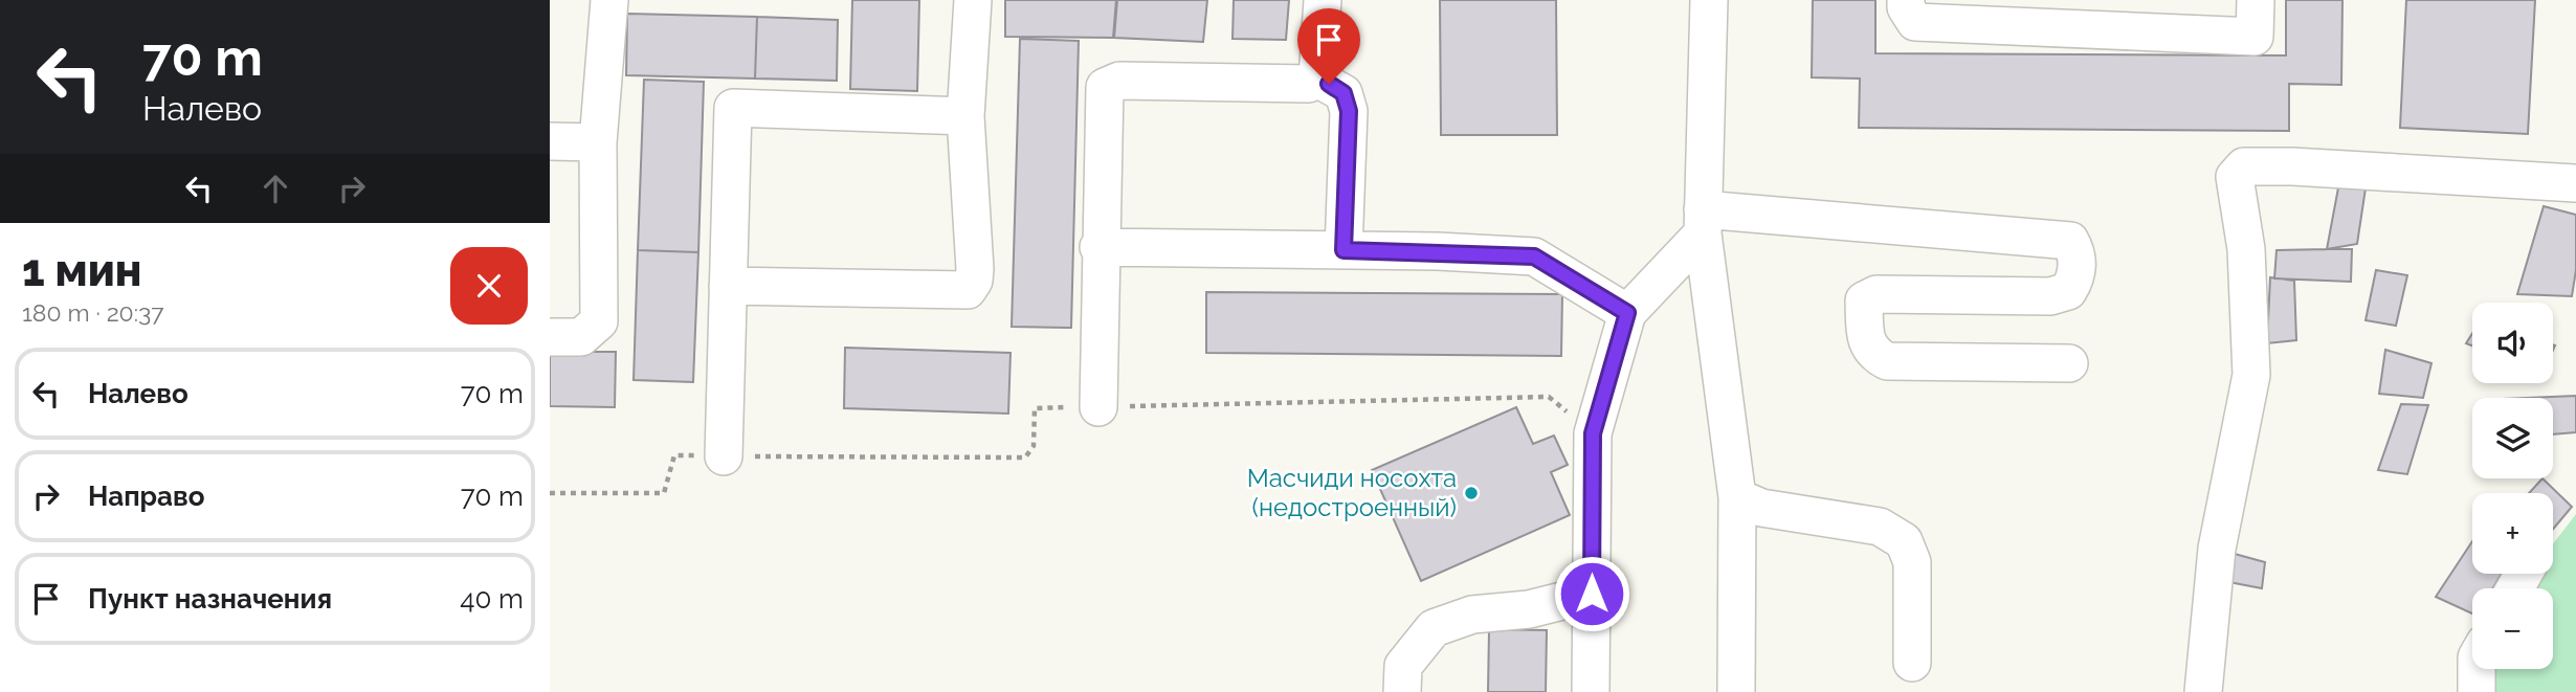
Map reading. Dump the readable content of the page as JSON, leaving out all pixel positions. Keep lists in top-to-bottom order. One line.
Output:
{"places":["Масчиди носохта (недостроенный)"],"page":{"turn":["70 m","Налево"],"heading":["1 мин","180 m · 20:37"],"map_buttons":["+","−"],"list":[{"name":"Налево","value":"70 m"},{"name":"Направо","value":"70 m"},{"name":"Пункт назначения","value":"40 m"}]}}
